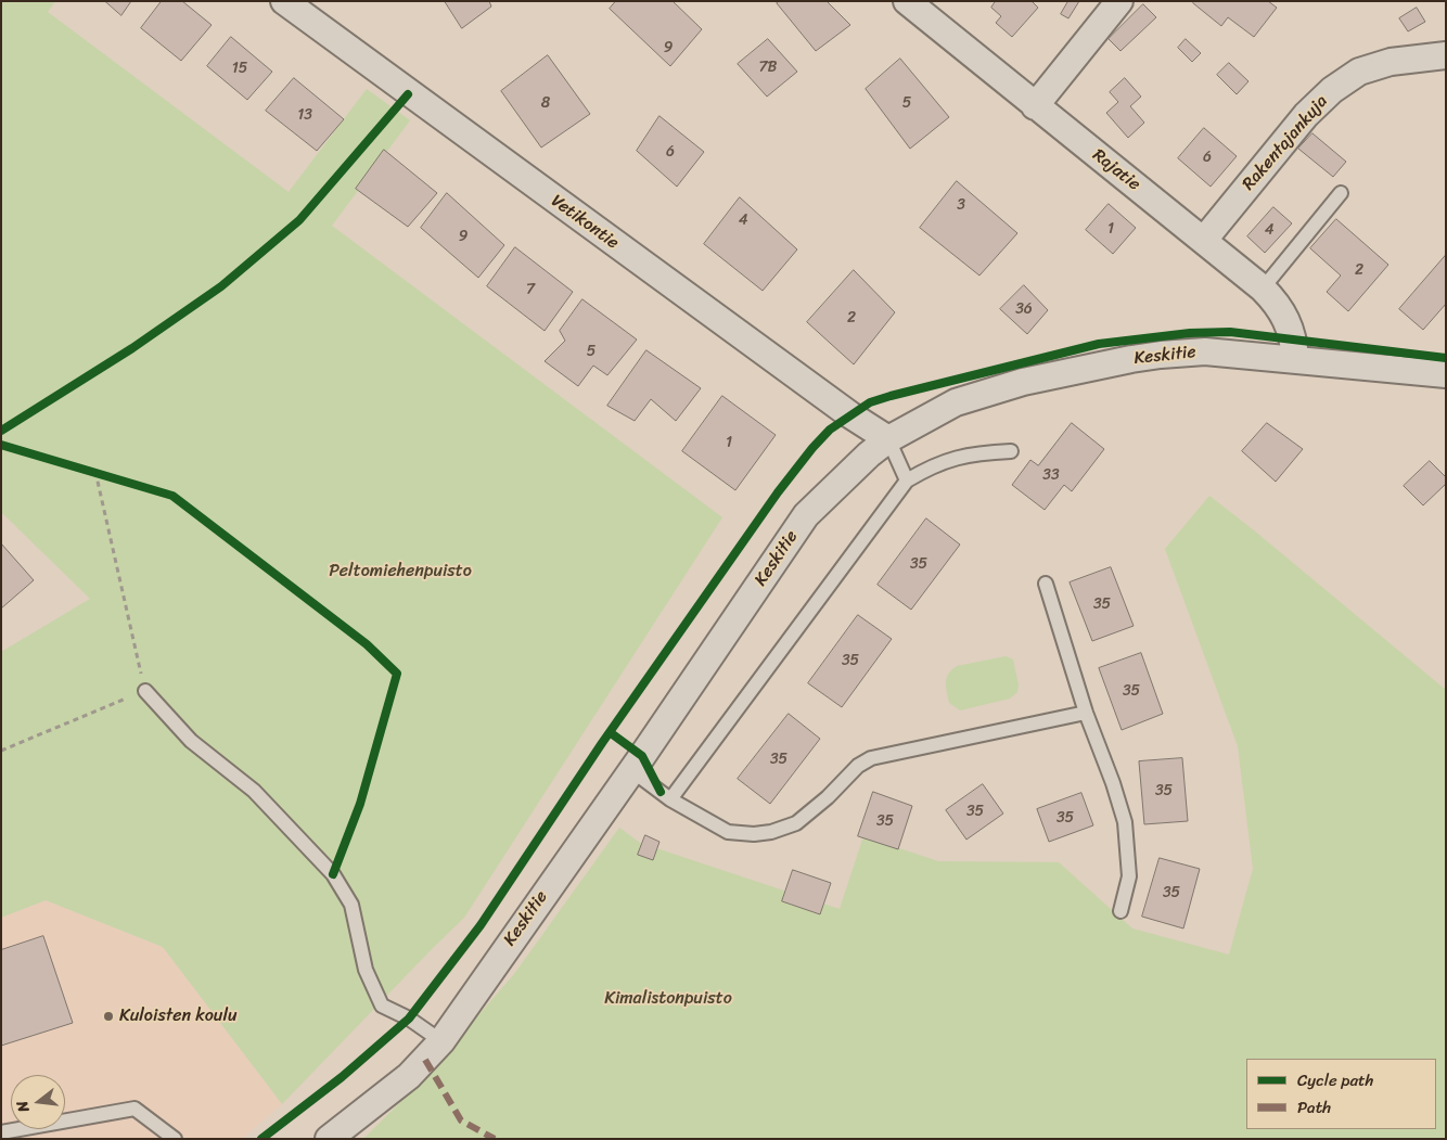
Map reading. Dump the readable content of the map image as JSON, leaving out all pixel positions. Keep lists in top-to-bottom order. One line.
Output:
{"streets":{"street":["Rakentajankuja","Rajatie","Vetikontie","Keskitie"]},"crossings":[["Rakentajankuja","Rajatie"],["Rajatie","Keskitie"],["Vetikontie","Keskitie"]],"parks":["Peltomiehenpuisto","Kimalistonpuisto"],"places":["Kuloisten koulu"],"house_numbers":["9","7B","15","8","5","13","6","6","3","4","1","4","9","2","7","36","2","5","1","33","35","35","35","35","35","35","35","35","35","35"],"legend":["Cycle path","Path"],"north":"left"}
